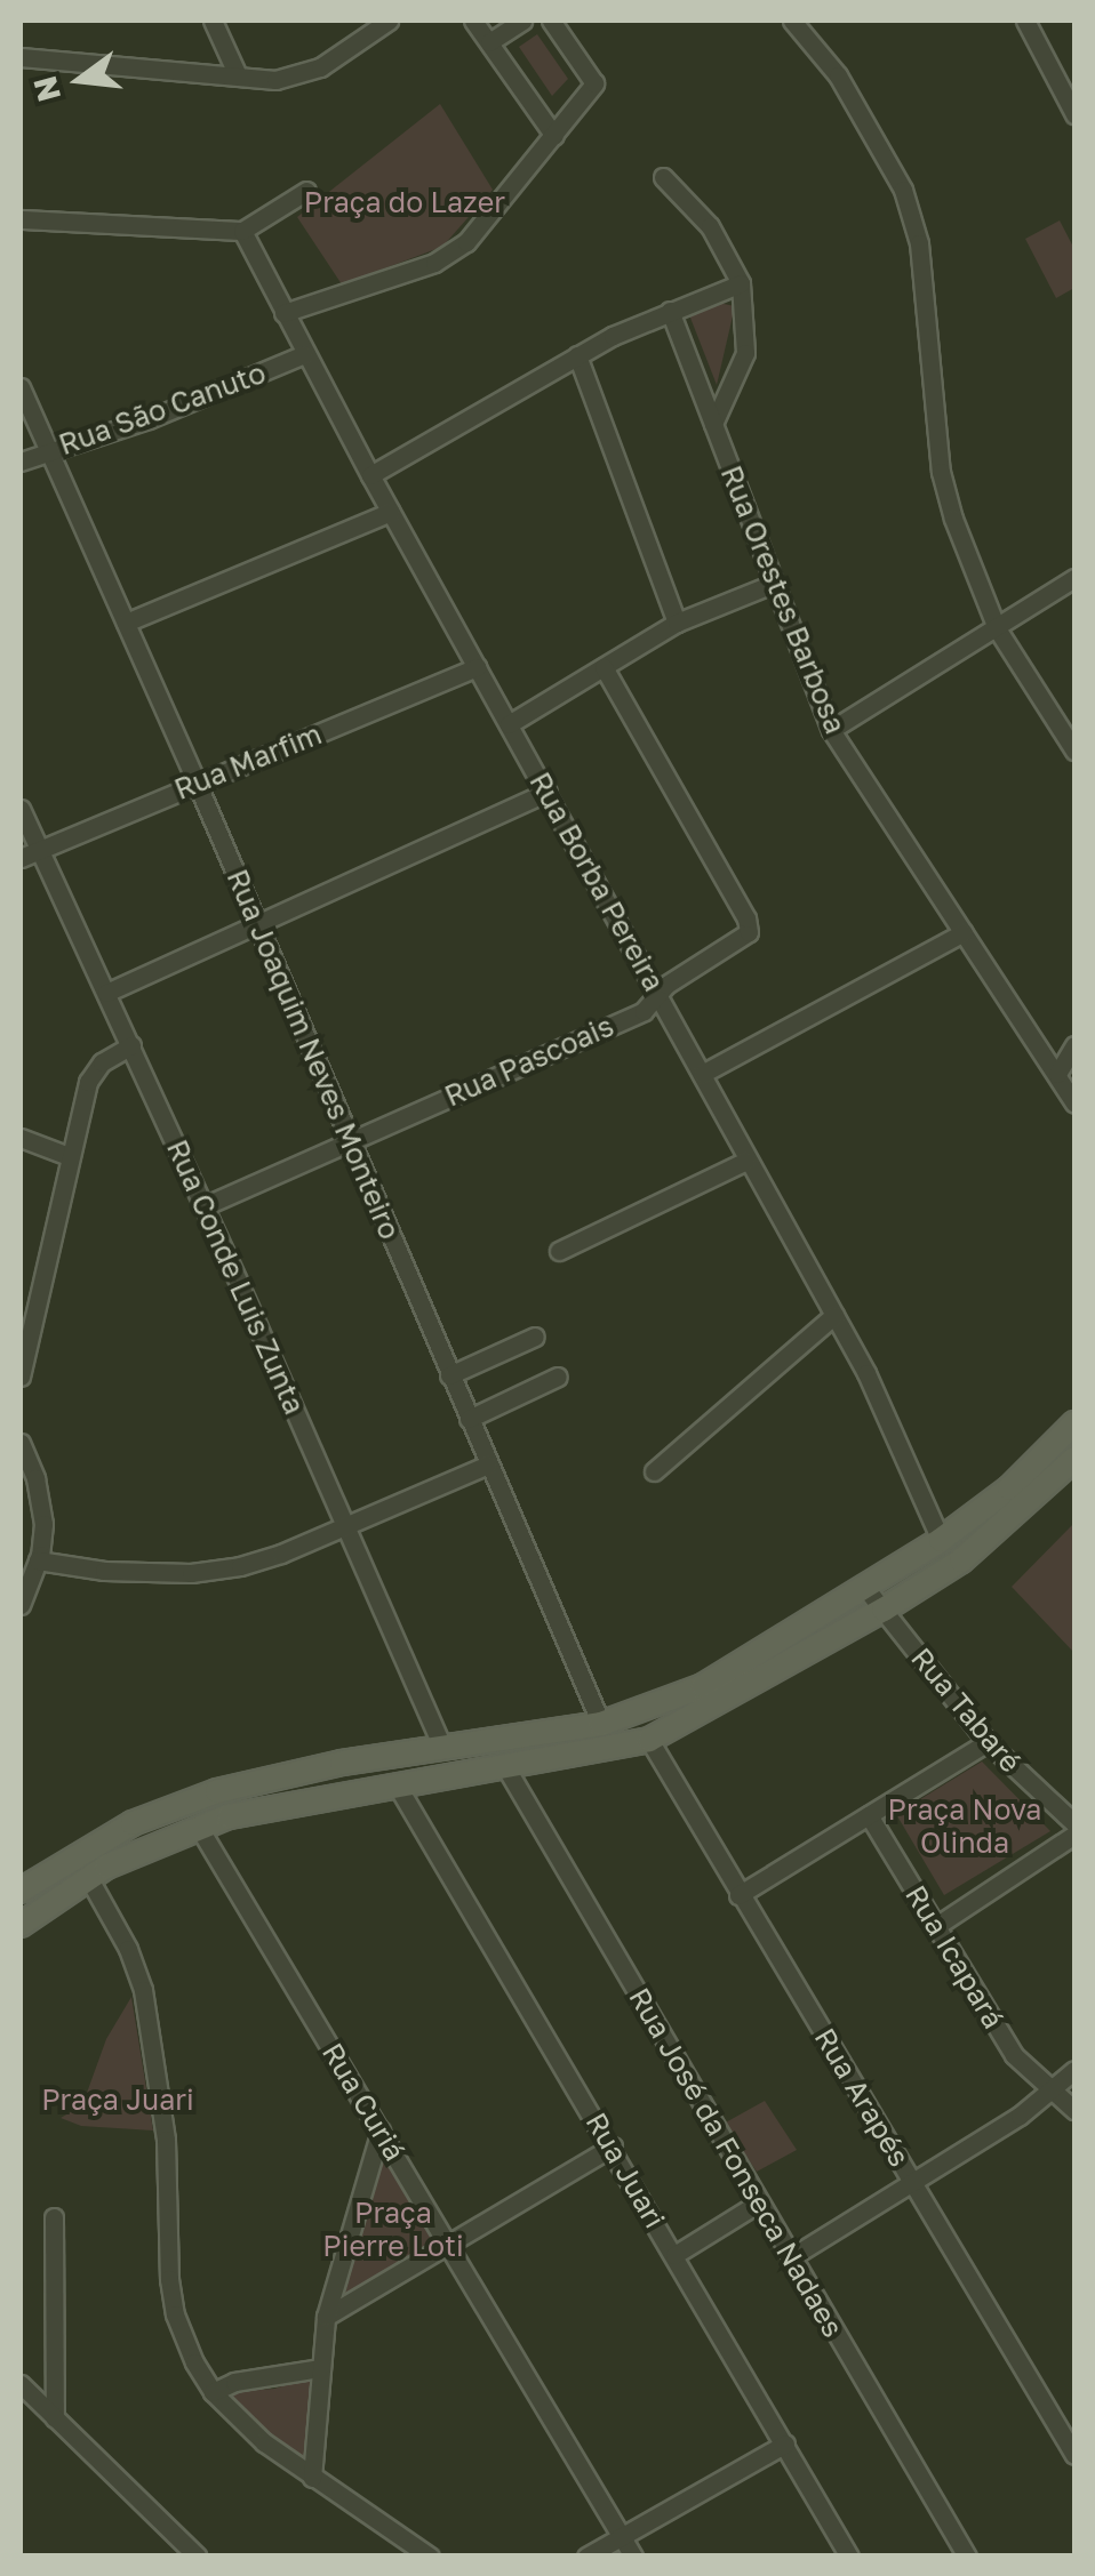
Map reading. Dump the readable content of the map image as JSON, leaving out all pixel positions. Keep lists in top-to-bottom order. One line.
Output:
{"streets":{"street":["Rua São Canuto","Rua Orestes Barbosa","Rua Marfim","Rua Borba Pereira","Rua Joaquim Neves Monteiro","Rua Pascoais","Rua Conde Luis Zunta","Rua Tabaré","Rua Icapará","Rua Arapés","Rua Curiá","Rua José da Fonseca Nadaes","Rua Juari"]},"crossings":[["Rua São Canuto","Rua Borba Pereira"],["Rua São Canuto","Rua Joaquim Neves Monteiro"],["Rua Marfim","Rua Borba Pereira"],["Rua Marfim","Rua Joaquim Neves Monteiro"],["Rua Marfim","Rua Conde Luis Zunta"],["Rua Borba Pereira","Rua Pascoais"],["Rua Joaquim Neves Monteiro","Rua Pascoais"],["Rua Pascoais","Rua Conde Luis Zunta"]],"parks":["Praça do Lazer","Praça Nova Olinda","Praça Juari","Praça Pierre Loti"],"north":"left"}
